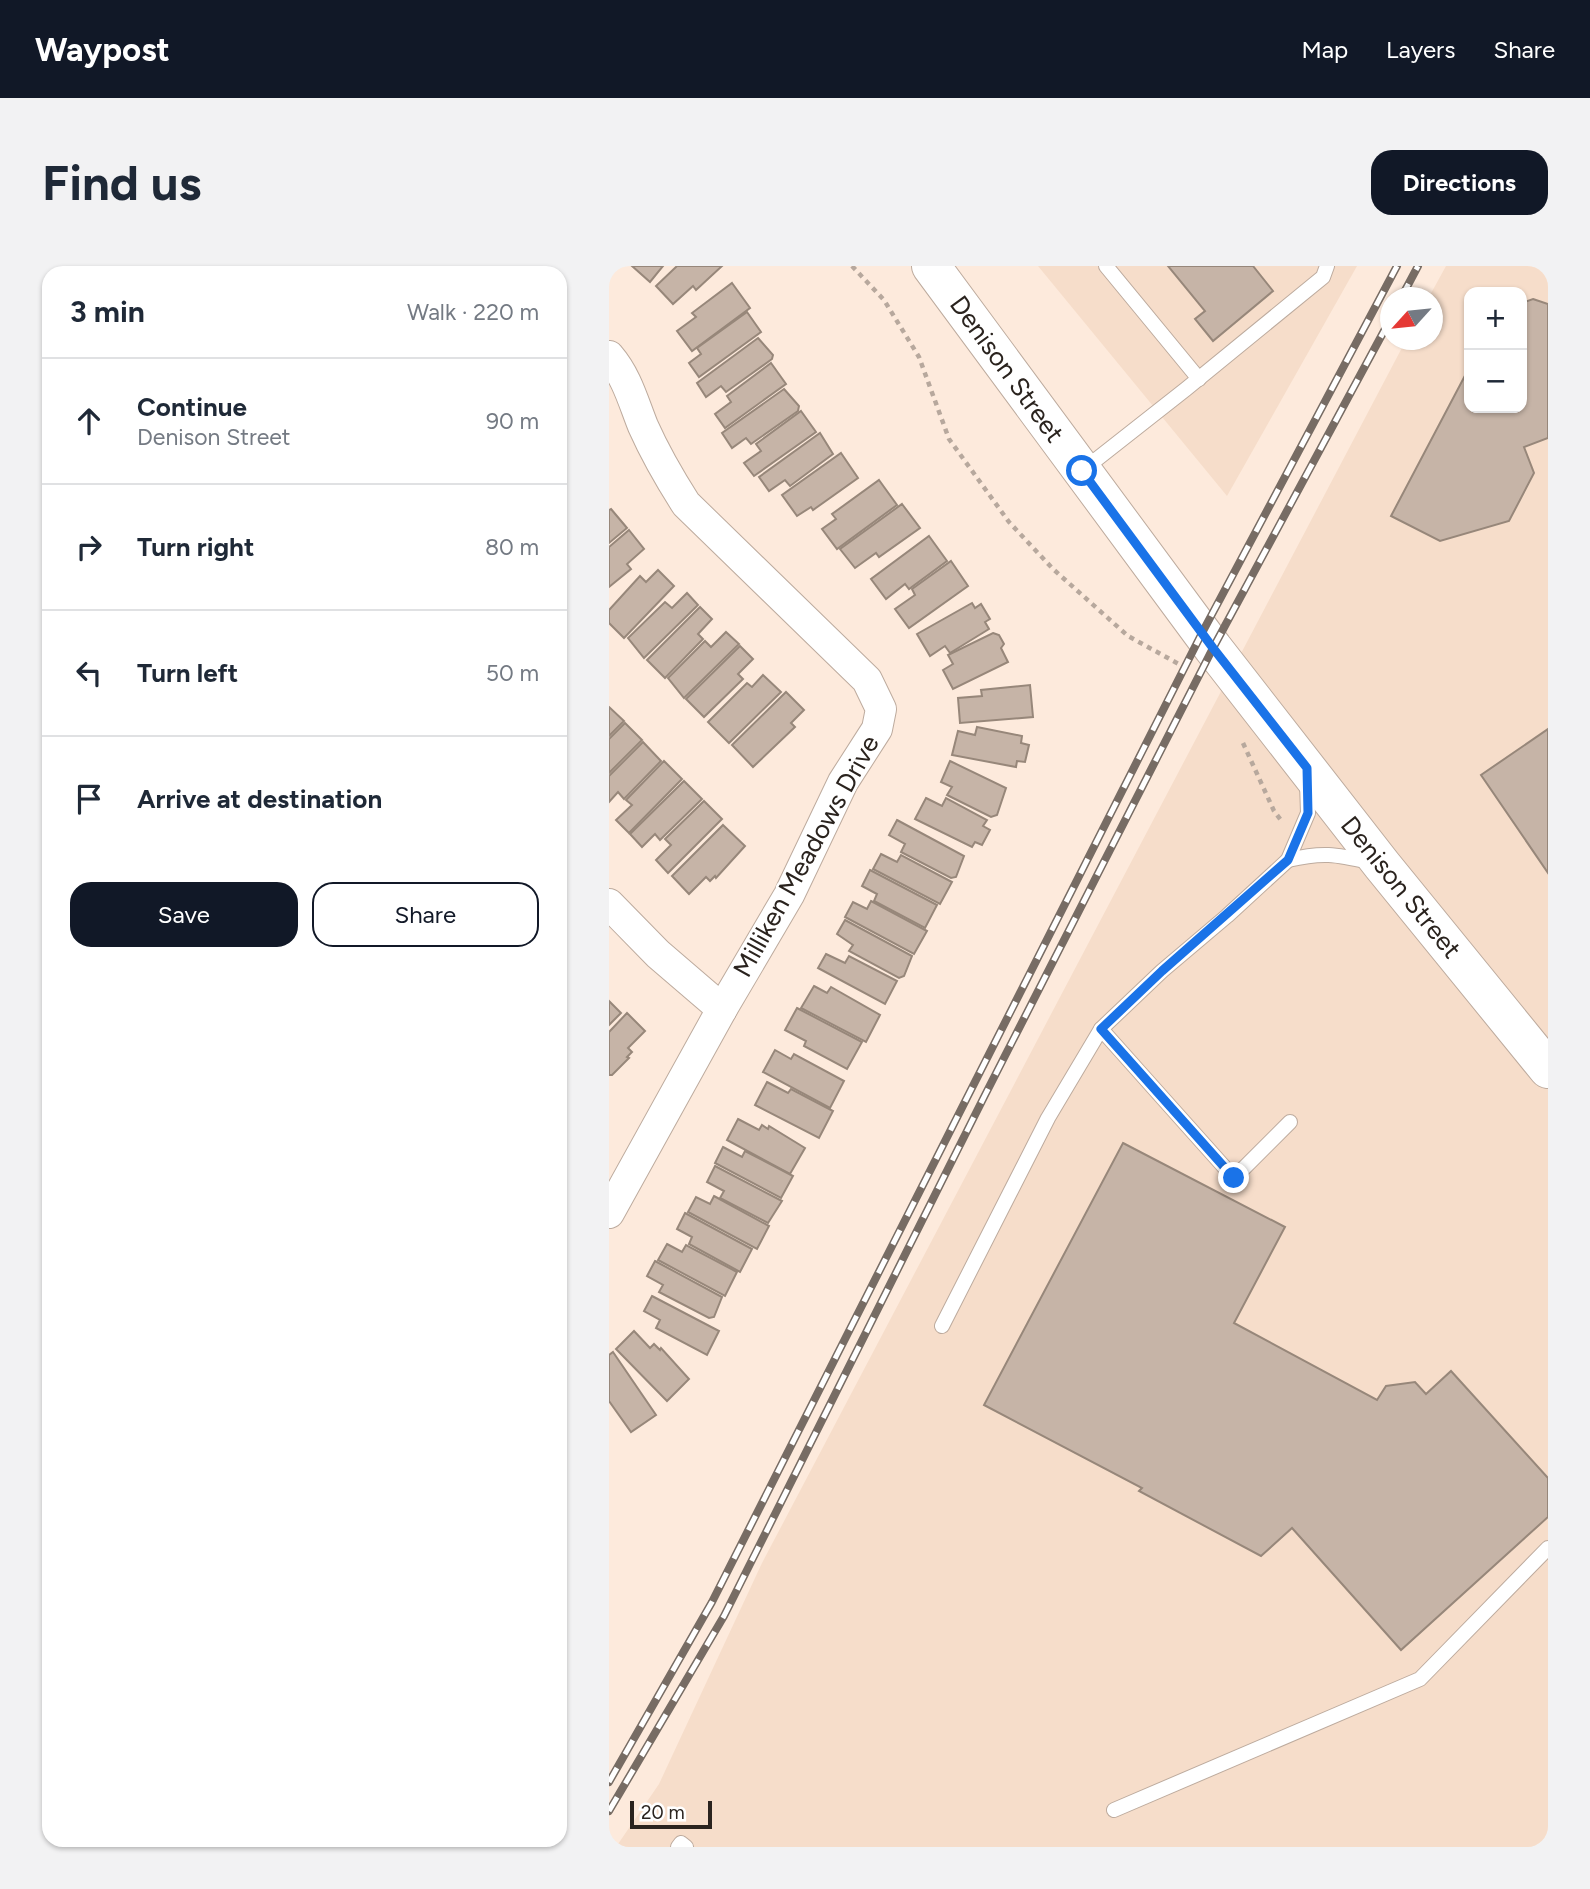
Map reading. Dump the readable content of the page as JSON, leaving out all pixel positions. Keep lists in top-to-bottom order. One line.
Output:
{"streets":{"main road":["Denison Street"],"street":["Milliken Meadows Drive"]},"scale_bar":"20 m","north":"bottom left","page":{"header":"Waypost","nav":["Map","Layers","Share"],"buttons":["Directions",["Save","Share"]],"title":"Find us","heading":["3 min","Walk · 220 m"],"map_buttons":["+","−"],"list":[["Continue","Denison Street","90 m"],["Turn right","80 m"],["Turn left","50 m"],"Arrive at destination"],"scale":"20 m"}}
